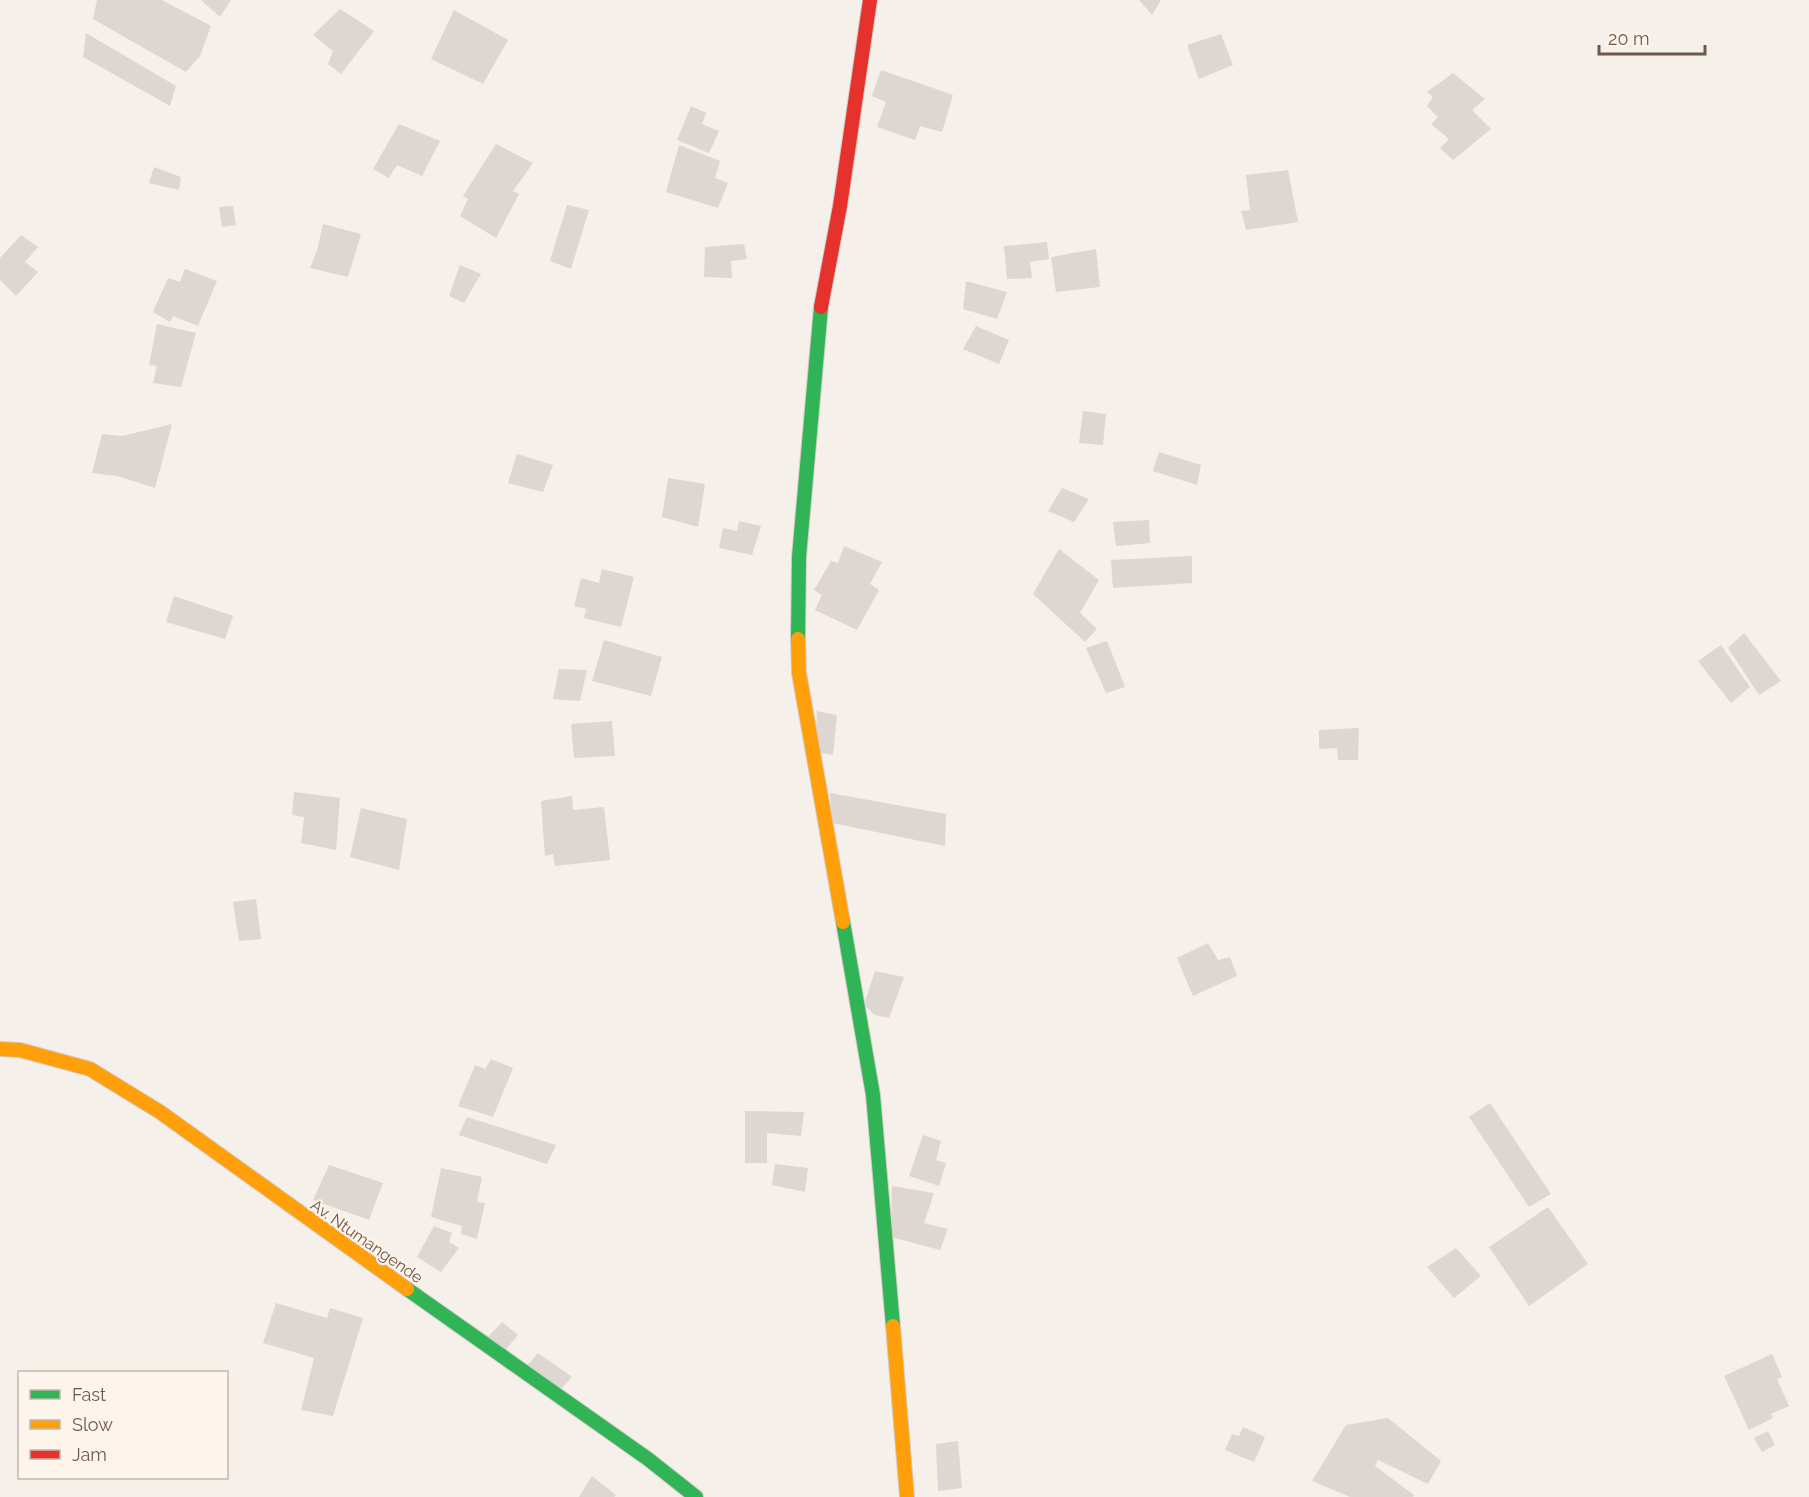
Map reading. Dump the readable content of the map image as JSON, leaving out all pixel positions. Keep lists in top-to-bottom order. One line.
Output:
{"streets":{"street":["Av. Ntumangende"]},"legend":["Fast","Slow","Jam"],"scale_bar":"20 m"}
